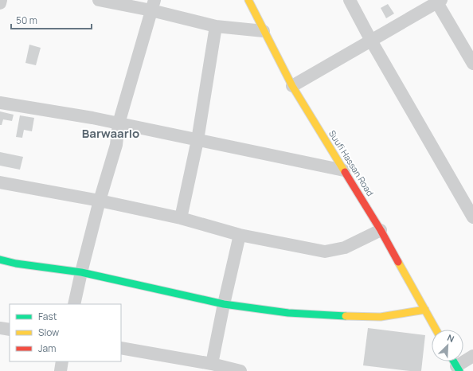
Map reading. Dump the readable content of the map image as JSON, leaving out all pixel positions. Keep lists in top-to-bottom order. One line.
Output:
{"streets":{"street":["Suufi Hassan Road"]},"districts":["Barwaarlo"],"legend":["Fast","Slow","Jam"],"scale_bar":"50 m","north":"top right"}
